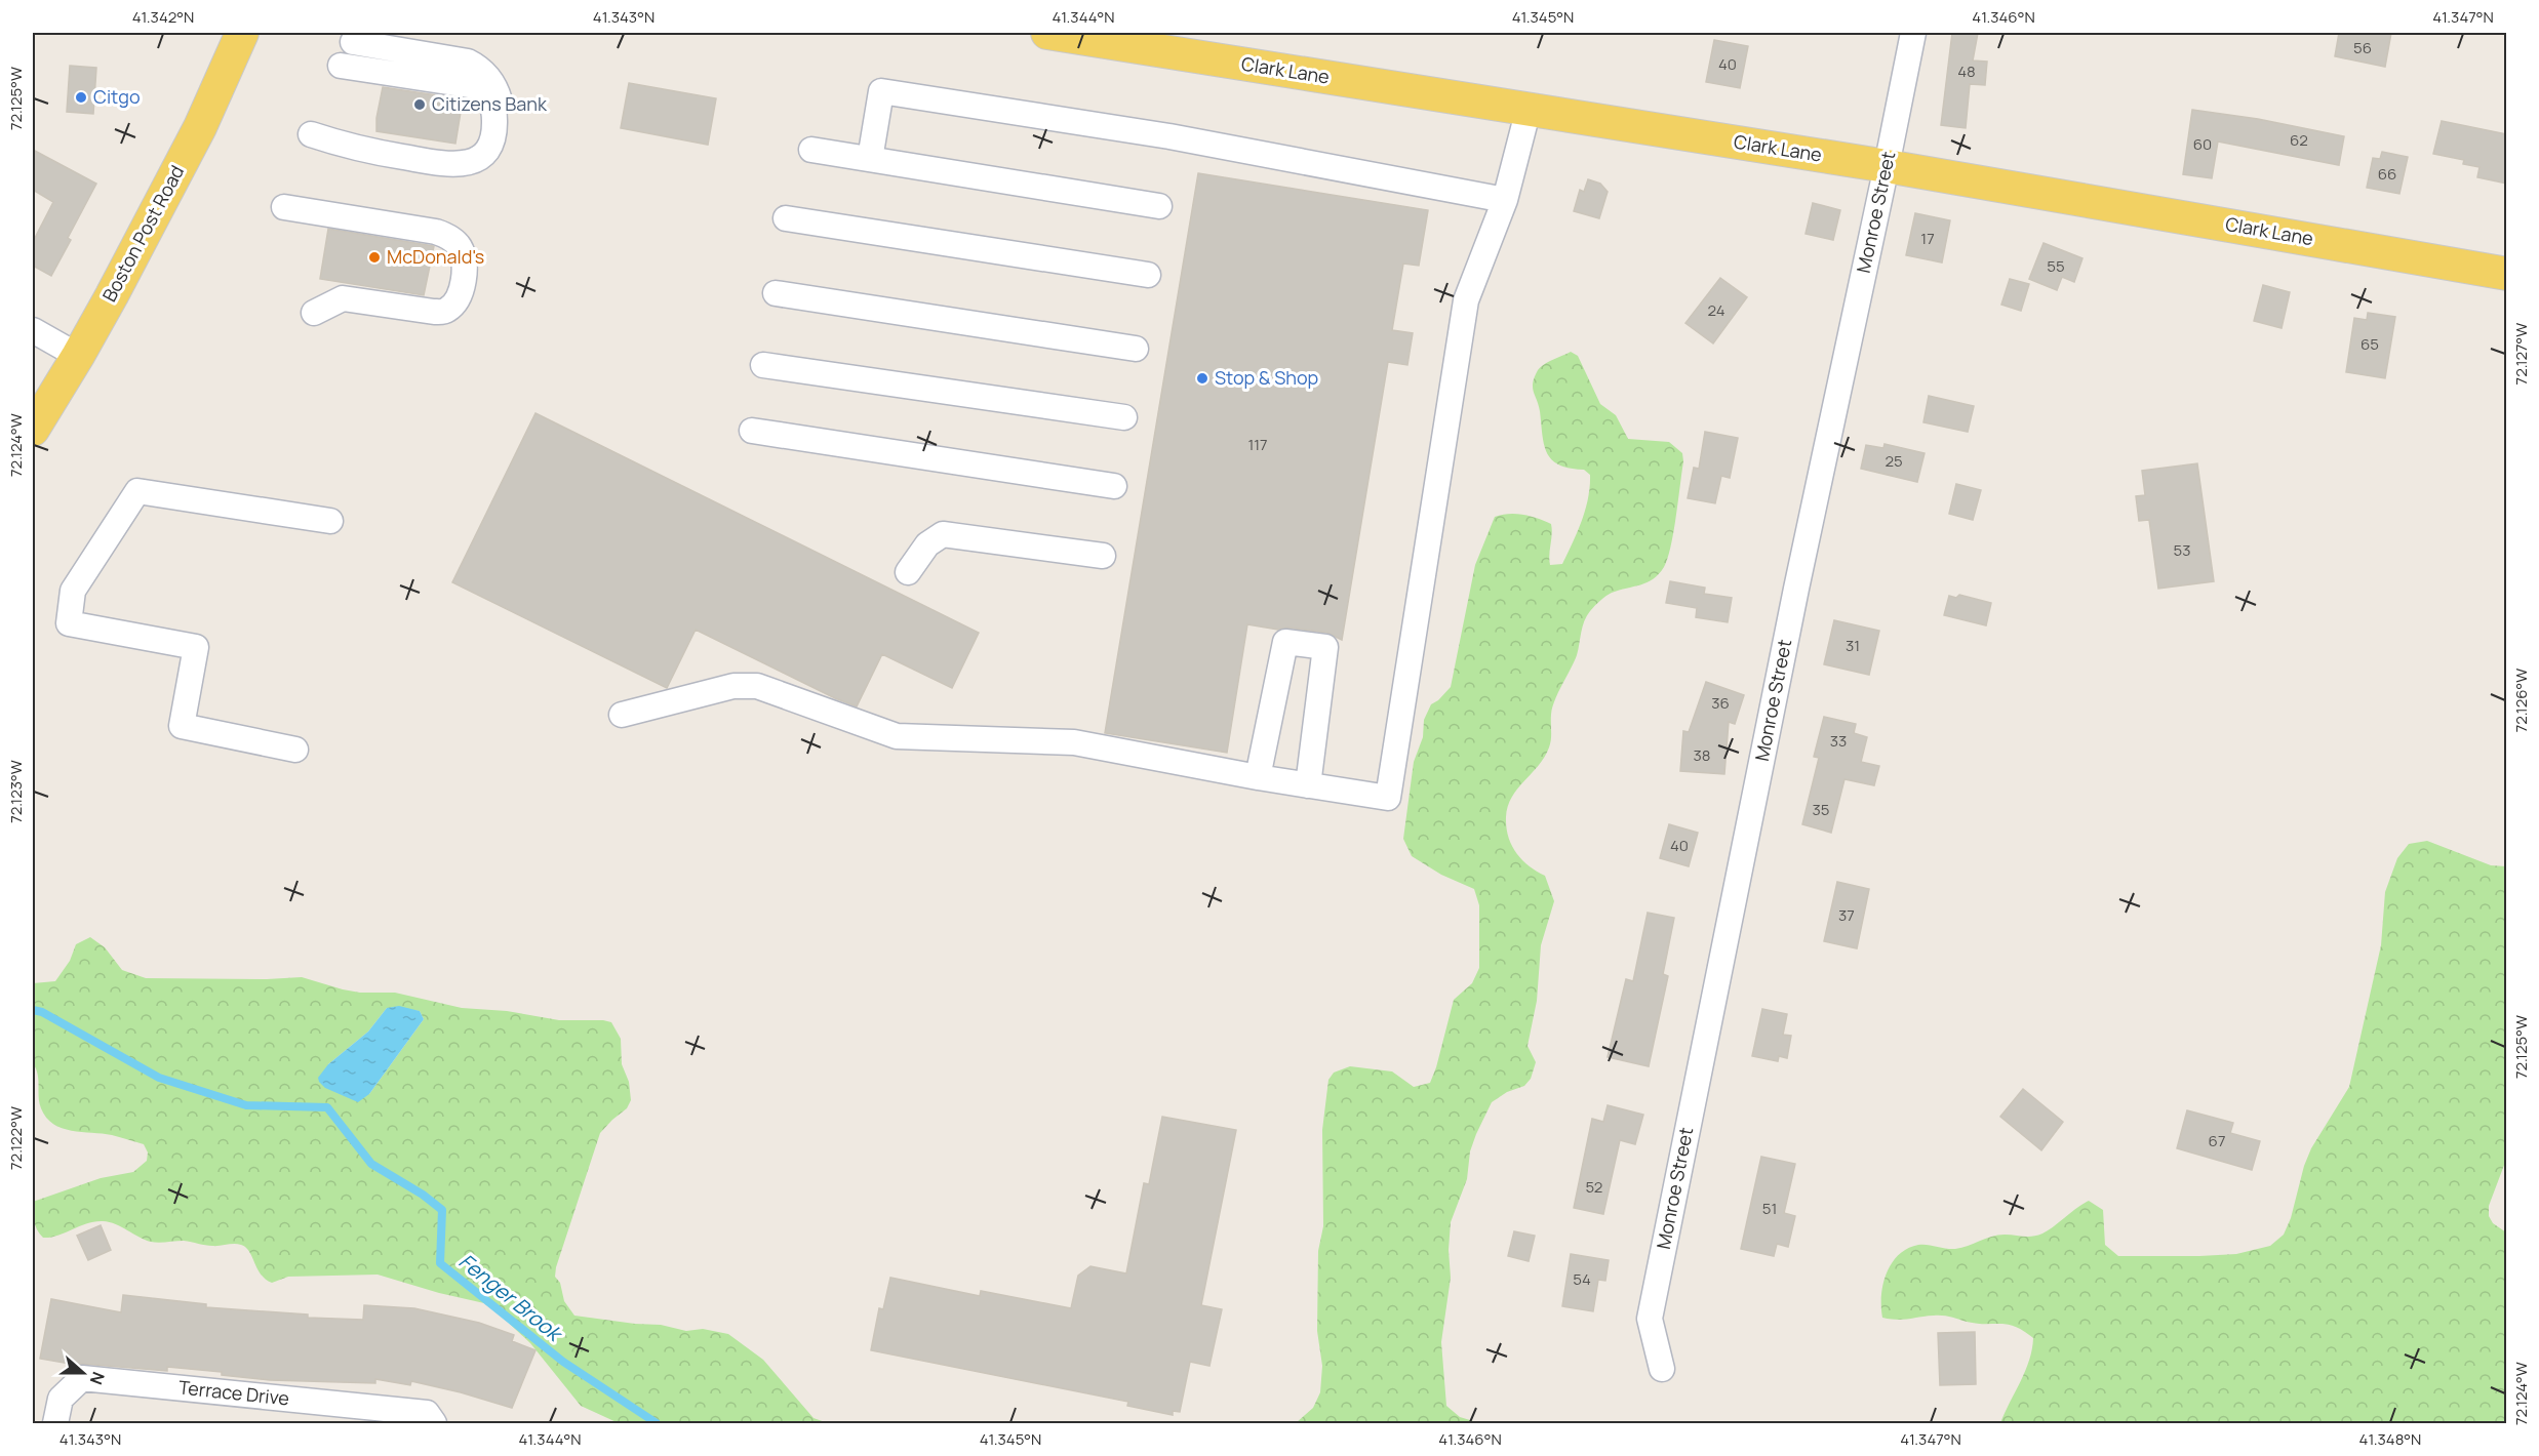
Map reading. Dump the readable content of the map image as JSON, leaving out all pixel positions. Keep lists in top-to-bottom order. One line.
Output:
{"streets":{"main road":["Clark Lane","Boston Post Road"],"street":["Monroe Street","Terrace Drive"]},"crossings":[["Clark Lane","Monroe Street"]],"water":["Fenger Brook"],"places":["Citgo","Citizens Bank","McDonald's","Stop & Shop"],"house_numbers":["56","40","48","62","60","66","17","55","24","65","117","25","53","31","36","33","38","35","40","37","67","52","51","54"],"north":"right","coordinates":["41.342°N","41.343°N","41.344°N","41.345°N","41.346°N","41.347°N","72.125°W","72.127°W","72.124°W","72.126°W","72.123°W","72.122°W","41.348°N"]}
